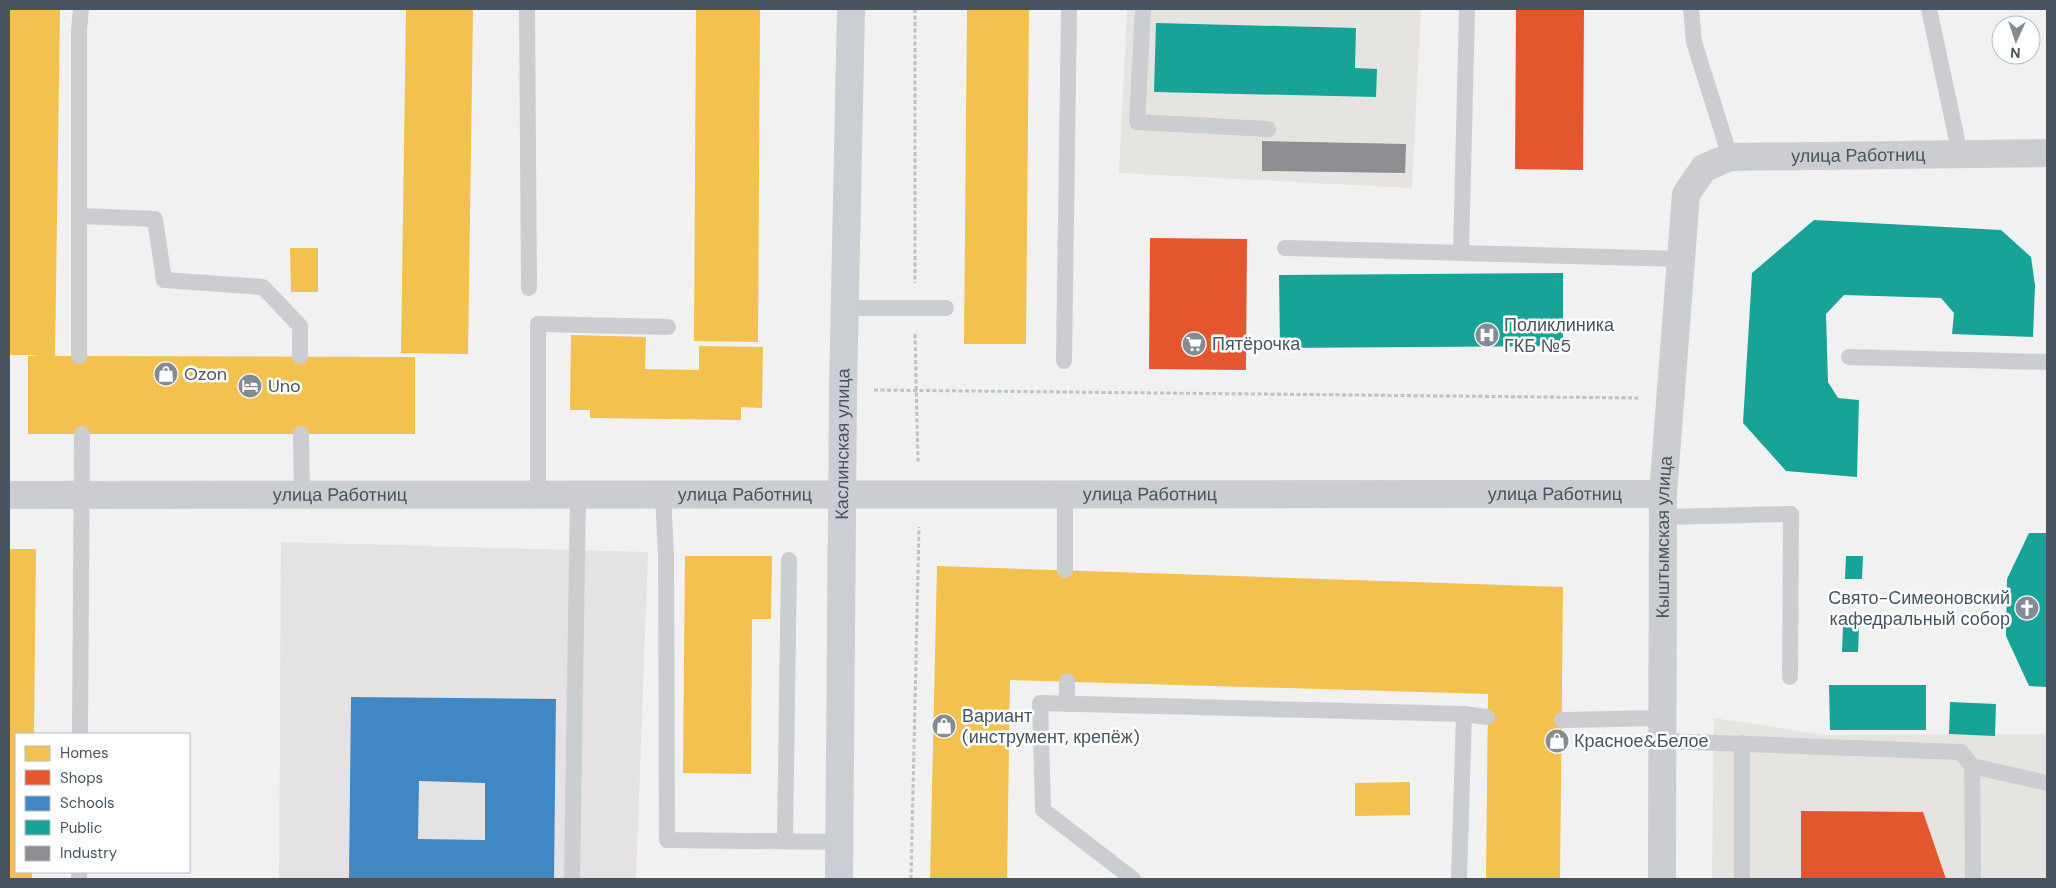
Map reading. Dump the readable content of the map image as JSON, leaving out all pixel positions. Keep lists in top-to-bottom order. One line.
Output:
{"streets":{"main road":["Каслинская улица"],"street":["улица Работниц","Кыштымская улица"]},"crossings":[["улица Работниц","Каслинская улица"],["улица Работниц","Кыштымская улица"]],"places":{"hospital":["Поликлиника ГКБ №5"],"supermarket":["Пятёрочка"],"shop":["Ozon","Вариант (инструмент, крепёж)","Красное&Белое"],"hotel":["Uno"],"church":["Свято-Симеоновский кафедральный собор"]},"legend":["Homes","Shops","Schools","Public","Industry"],"north":"bottom"}
